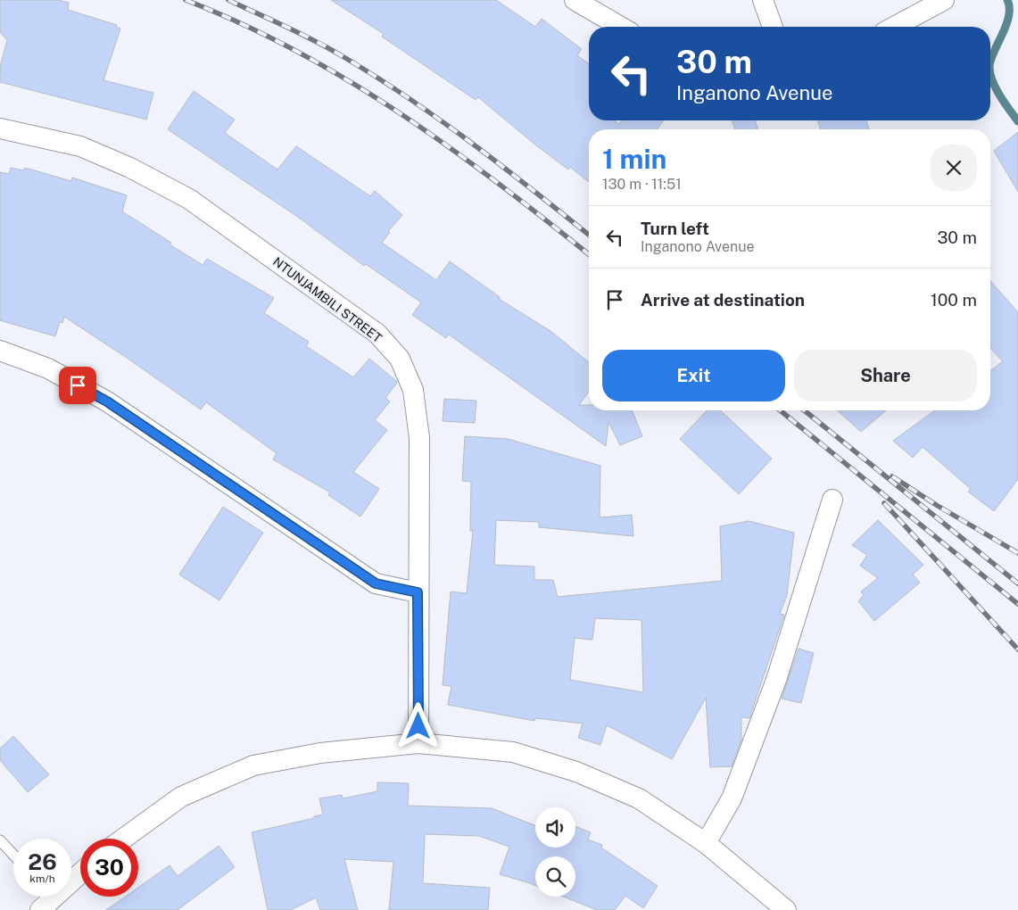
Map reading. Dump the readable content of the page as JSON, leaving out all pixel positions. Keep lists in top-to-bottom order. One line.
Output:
{"streets":{"street":["NTUNJAMBILI STREET"]},"page":{"turn":["30 m","Inganono Avenue"],"heading":["1 min","130 m · 11:51"],"list":[{"name":"Turn left","note":"Inganono Avenue","value":"30 m"},{"name":"Arrive at destination","value":"100 m"}],"buttons":["Exit","Share"],"speed":"26 km/h","limit":"30"}}
